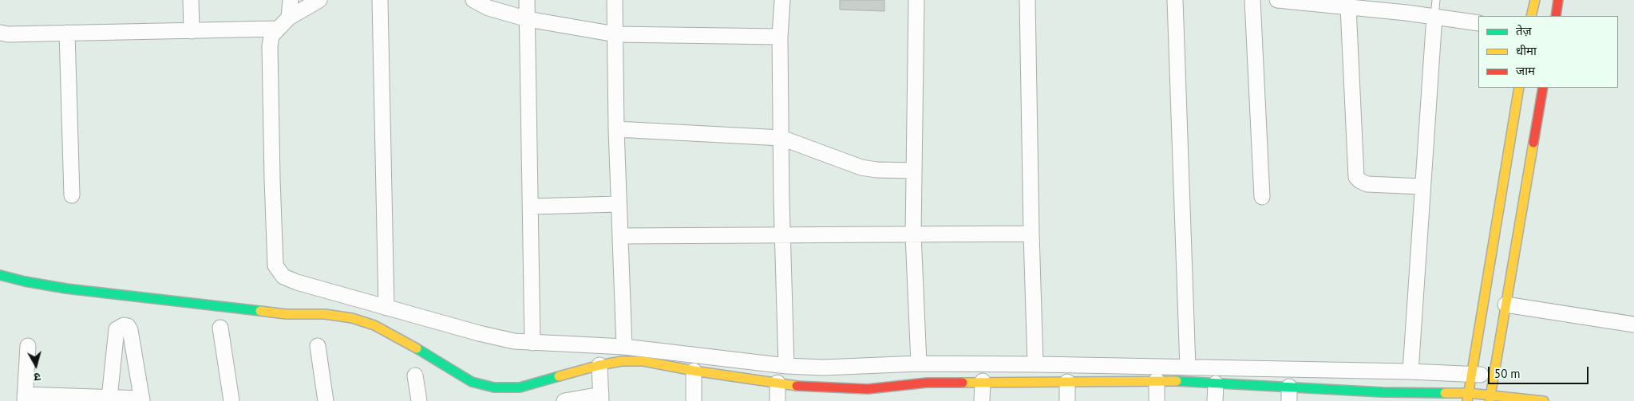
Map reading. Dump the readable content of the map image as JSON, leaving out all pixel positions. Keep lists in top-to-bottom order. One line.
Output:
{"legend":["तेज़","धीमा","जाम"],"scale_bar":"50 m","north":"bottom"}
